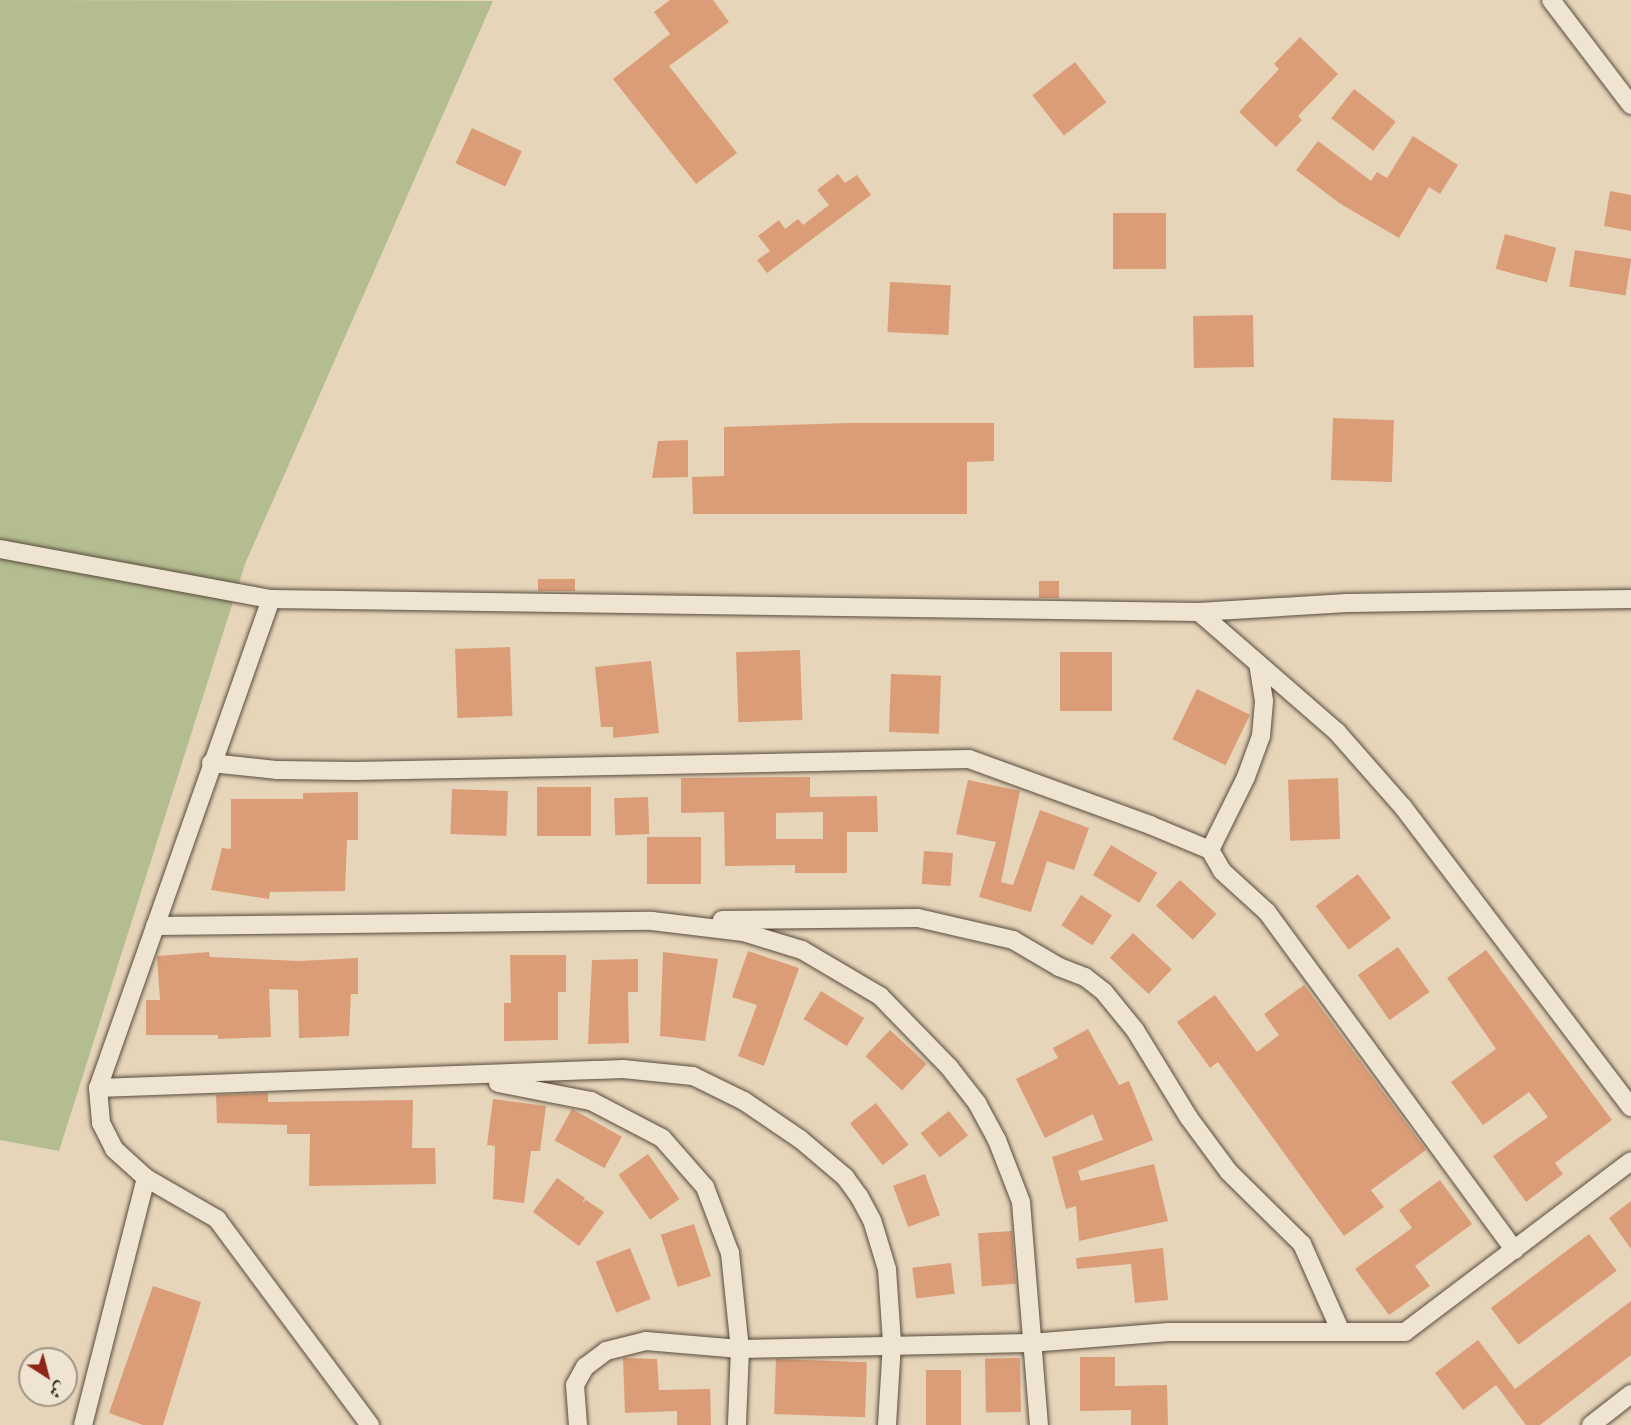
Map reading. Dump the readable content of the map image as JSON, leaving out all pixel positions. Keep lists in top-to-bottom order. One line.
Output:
{"north":"bottom right"}
